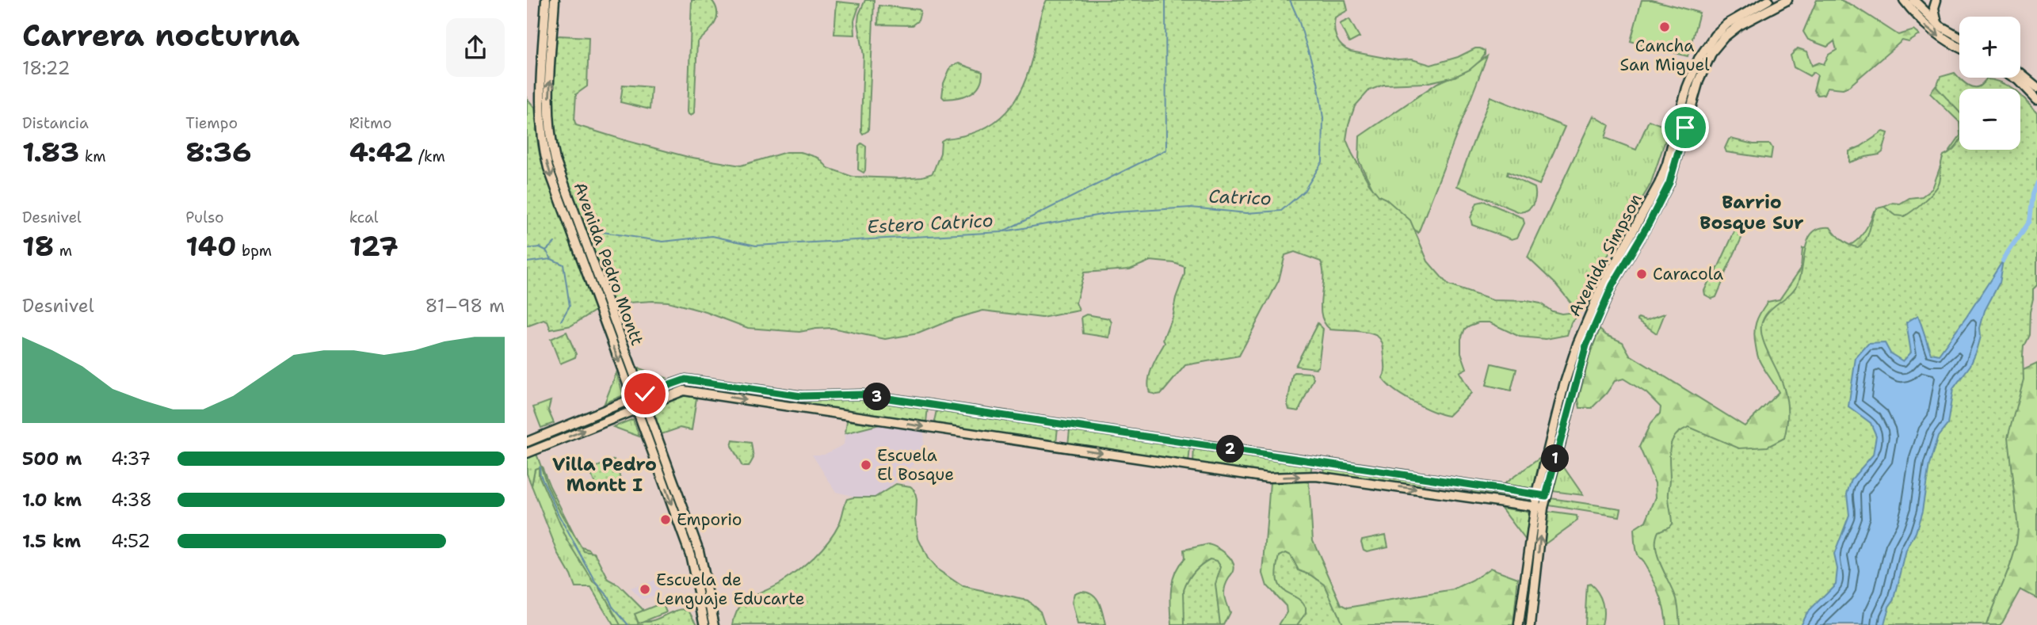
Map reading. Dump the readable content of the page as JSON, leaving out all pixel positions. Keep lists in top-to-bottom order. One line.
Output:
{"streets":{"main road":["Avenida Simpson","Avenida Pedro Montt"]},"districts":["Barrio Bosque Sur","Villa Pedro Montt I"],"water":["Catrico","Estero Catrico"],"places":["Cancha San Miguel","Caracola","Escuela El Bosque","Emporio","Escuela de Lenguaje Educarte"],"page":{"heading":["Carrera nocturna","18:22"],"map_buttons":["+","−"],"stats":[["Distancia","1.83 km"],["Tiempo","8:36"],["Ritmo","4:42 /km"],["Desnivel","18 m"],["Pulso","140 bpm"],["kcal","127"]],"chart":["Desnivel","81–98 m"],"pins":["3","2","1"],"list":[{"name":"500 m","note":"4:37"},{"name":"1.0 km","note":"4:38"},{"name":"1.5 km","note":"4:52"}]}}
